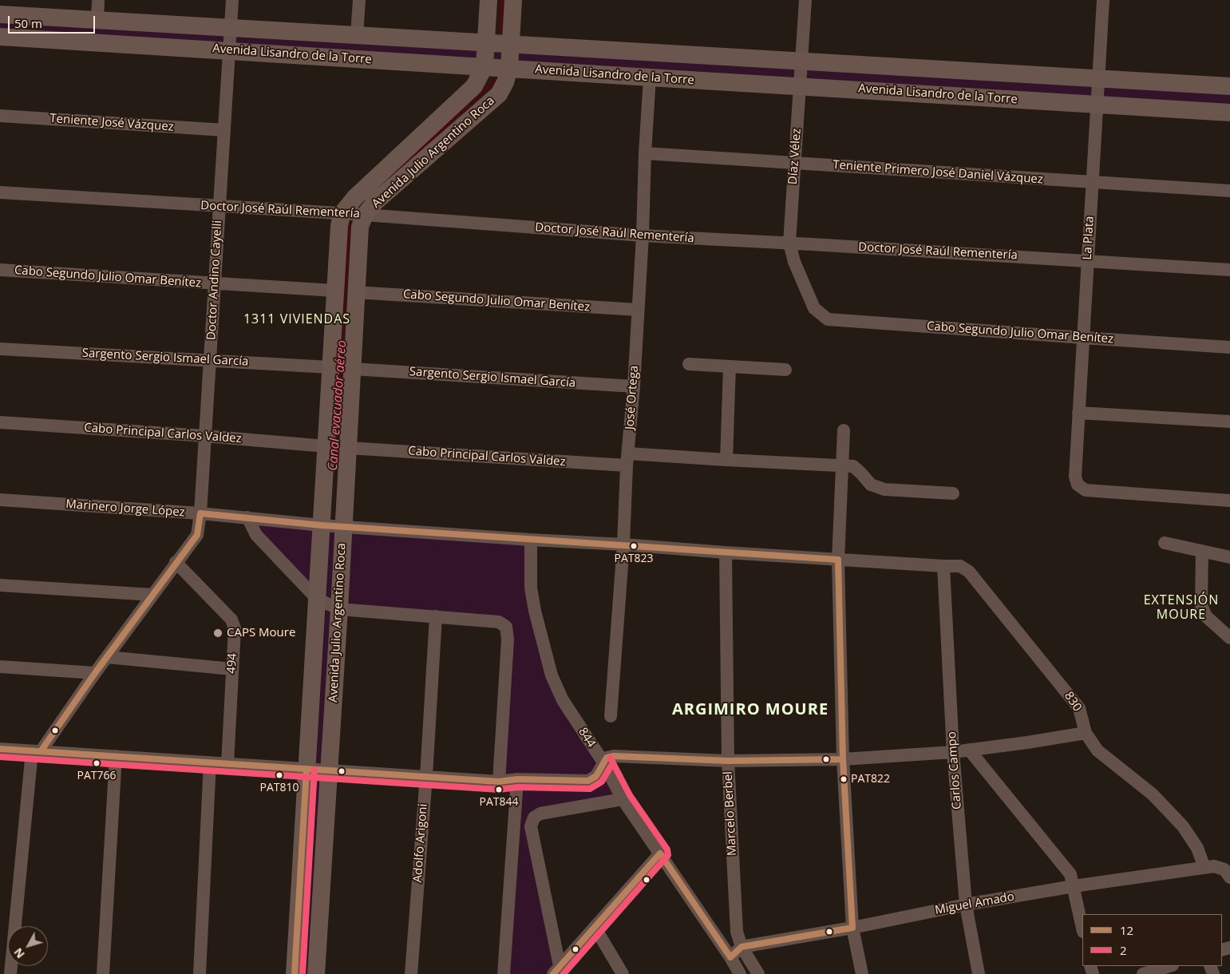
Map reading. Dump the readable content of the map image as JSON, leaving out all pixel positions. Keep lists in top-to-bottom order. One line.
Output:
{"streets":{"main road":["Avenida Lisandro de la Torre","Avenida Julio Argentino Roca"],"street":["Teniente José Vázquez","Díaz Vélez","Teniente Primero José Daniel Vázquez","Doctor José Raúl Rementería","La Plata","Cabo Segundo Julio Omar Benítez","Doctor Andino Cayelli","Sargento Sergio Ismael García","José Ortega","Cabo Principal Carlos Valdez","Marinero Jorge López","494","830","844","Carlos Campo","Marcelo Berbel","Adolfo Arigoni","Miguel Amado"]},"crossings":[["Avenida Lisandro de la Torre","Avenida Julio Argentino Roca"],["Avenida Lisandro de la Torre","Díaz Vélez"],["Avenida Lisandro de la Torre","La Plata"],["Avenida Lisandro de la Torre","Doctor Andino Cayelli"],["Avenida Lisandro de la Torre","José Ortega"],["Teniente José Vázquez","Doctor Andino Cayelli"],["Avenida Julio Argentino Roca","Doctor José Raúl Rementería"],["Avenida Julio Argentino Roca","Cabo Segundo Julio Omar Benítez"],["Avenida Julio Argentino Roca","Sargento Sergio Ismael García"],["Avenida Julio Argentino Roca","Cabo Principal Carlos Valdez"],["Avenida Julio Argentino Roca","Marinero Jorge López"],["Díaz Vélez","Teniente Primero José Daniel Vázquez"],["Díaz Vélez","Doctor José Raúl Rementería"],["Díaz Vélez","Cabo Segundo Julio Omar Benítez"],["Teniente Primero José Daniel Vázquez","La Plata"],["Teniente Primero José Daniel Vázquez","José Ortega"],["Doctor José Raúl Rementería","La Plata"],["Doctor José Raúl Rementería","Doctor Andino Cayelli"],["Doctor José Raúl Rementería","José Ortega"],["La Plata","Cabo Segundo Julio Omar Benítez"],["Cabo Segundo Julio Omar Benítez","Doctor Andino Cayelli"],["Cabo Segundo Julio Omar Benítez","José Ortega"],["Doctor Andino Cayelli","Sargento Sergio Ismael García"],["Doctor Andino Cayelli","Cabo Principal Carlos Valdez"],["Doctor Andino Cayelli","Marinero Jorge López"],["Doctor Andino Cayelli","494"],["Sargento Sergio Ismael García","José Ortega"],["José Ortega","Cabo Principal Carlos Valdez"],["José Ortega","Marinero Jorge López"],["Marinero Jorge López","844"],["830","Carlos Campo"],["830","Miguel Amado"],["Carlos Campo","Miguel Amado"],["Marcelo Berbel","Miguel Amado"]],"districts":["1311 VIVIENDAS","EXTENSIÓN MOURE","ARGIMIRO MOURE"],"water":["Canal evacuador aéreo"],"places":["PAT823","CAPS Moure","PAT766","PAT810","PAT822","PAT844"],"lines":["transit line 12","transit line 2"],"legend":["12","2"],"scale_bar":"50 m","north":"bottom left"}
